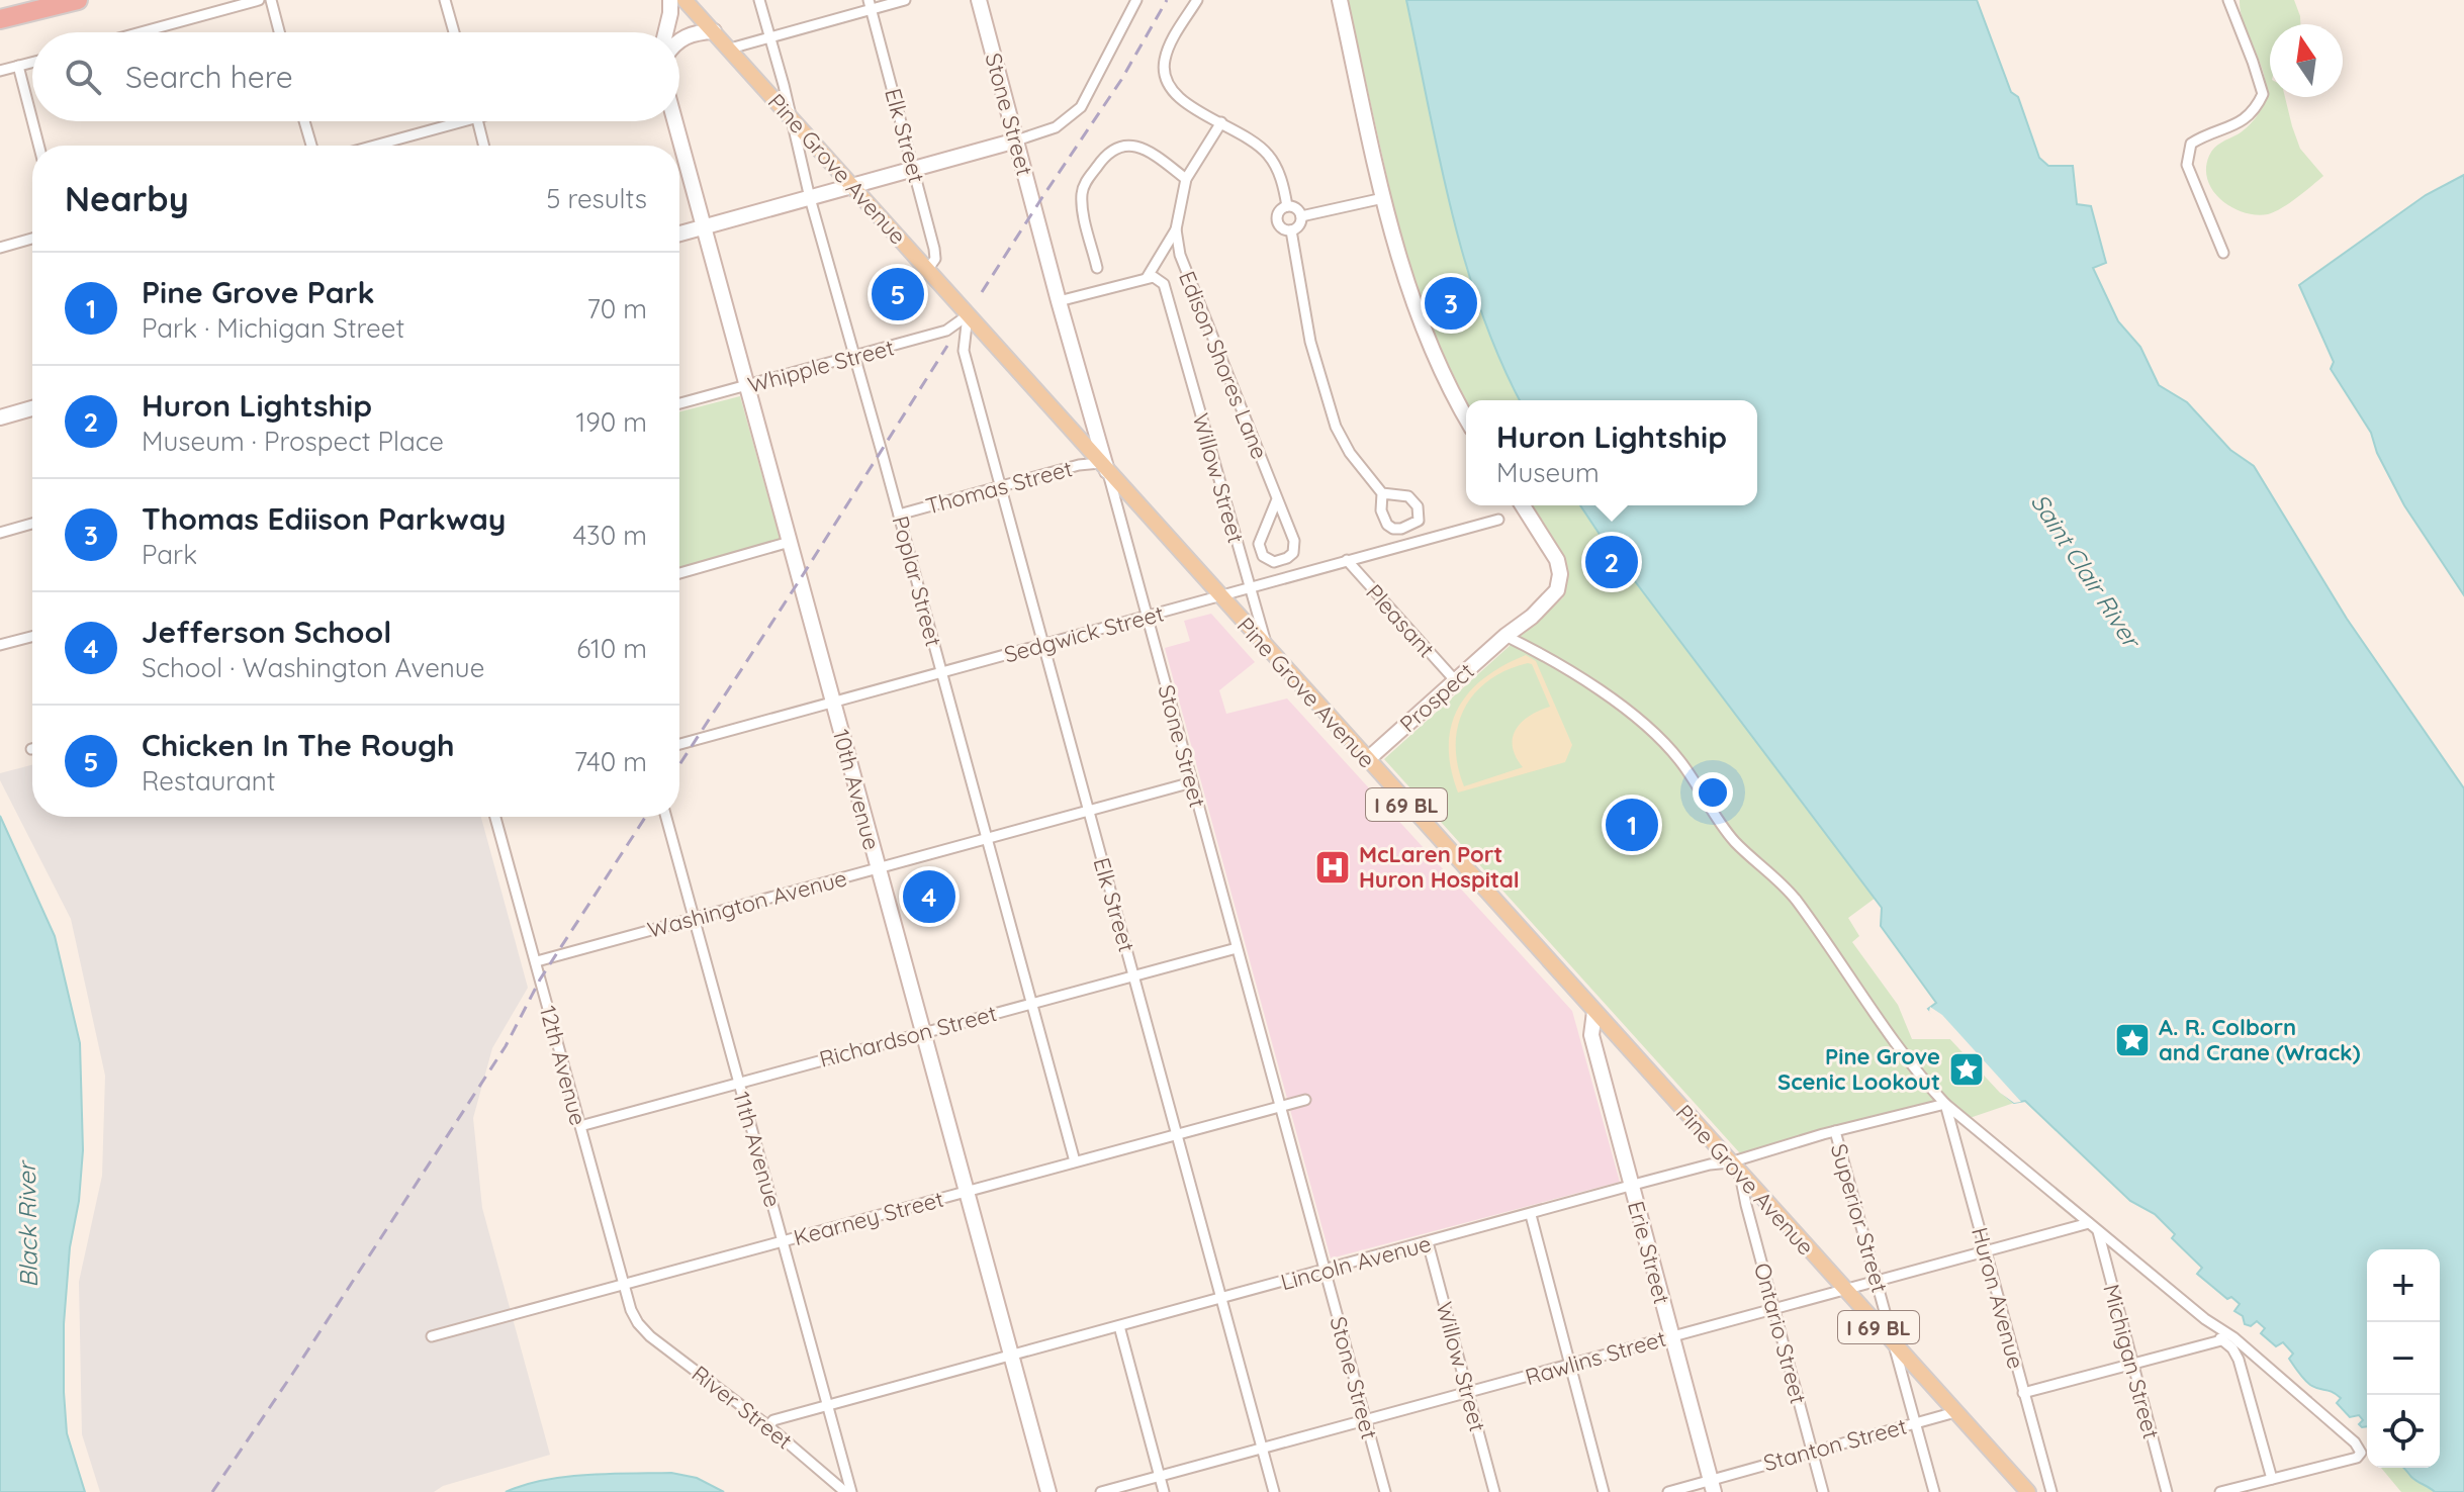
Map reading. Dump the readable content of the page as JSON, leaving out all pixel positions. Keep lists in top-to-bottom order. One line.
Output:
{"streets":{"main road":["Pine Grove Avenue","I 69 BL"],"street":["Stone Street","Elk Street","Edison Shores Lane","Whipple Street","Willow Street","Thomas Street","Poplar Street","Pleasant","Sedgwick Street","Prospect","10th Avenue","Washington Avenue","Richardson Street","12th Avenue","11th Avenue","Kearney Street","Superior Street","Erie Street","Lincoln Avenue","Huron Avenue","Ontario Street","Rawlins Street","Michigan Street","River Street","Stanton Street"]},"crossings":[["Stone Street","Pine Grove Avenue"],["Stone Street","Thomas Street"],["Stone Street","Sedgwick Street"],["Stone Street","Washington Avenue"],["Stone Street","Richardson Street"],["Stone Street","Kearney Street"],["Stone Street","Lincoln Avenue"],["Stone Street","Rawlins Street"],["Elk Street","Pine Grove Avenue"],["Elk Street","Whipple Street"],["Elk Street","Thomas Street"],["Elk Street","Sedgwick Street"],["Elk Street","Washington Avenue"],["Elk Street","Richardson Street"],["Elk Street","Kearney Street"],["Elk Street","Lincoln Avenue"],["Elk Street","Rawlins Street"],["Pine Grove Avenue","Whipple Street"],["Pine Grove Avenue","Willow Street"],["Pine Grove Avenue","Thomas Street"],["Pine Grove Avenue","Poplar Street"],["Pine Grove Avenue","Sedgwick Street"],["Pine Grove Avenue","Prospect"],["Pine Grove Avenue","Superior Street"],["Pine Grove Avenue","Erie Street"],["Pine Grove Avenue","Lincoln Avenue"],["Pine Grove Avenue","Ontario Street"],["Pine Grove Avenue","Rawlins Street"],["Pine Grove Avenue","Stanton Street"],["Edison Shores Lane","Willow Street"],["Whipple Street","Poplar Street"],["Whipple Street","10th Avenue"],["Willow Street","Sedgwick Street"],["Willow Street","Lincoln Avenue"],["Willow Street","Rawlins Street"],["Thomas Street","Poplar Street"],["Poplar Street","Sedgwick Street"],["Poplar Street","Washington Avenue"],["Poplar Street","Richardson Street"],["Poplar Street","Kearney Street"],["Pleasant","Sedgwick Street"],["Pleasant","Prospect"],["Sedgwick Street","10th Avenue"],["10th Avenue","Washington Avenue"],["10th Avenue","Richardson Street"],["10th Avenue","Kearney Street"],["10th Avenue","Lincoln Avenue"],["Washington Avenue","12th Avenue"],["Washington Avenue","11th Avenue"],["Richardson Street","12th Avenue"],["Richardson Street","11th Avenue"],["12th Avenue","Kearney Street"],["12th Avenue","River Street"],["11th Avenue","Kearney Street"],["11th Avenue","Lincoln Avenue"],["Superior Street","Lincoln Avenue"],["Superior Street","Rawlins Street"],["Superior Street","Stanton Street"],["Erie Street","Lincoln Avenue"],["Erie Street","Rawlins Street"],["Erie Street","Stanton Street"],["Lincoln Avenue","Huron Avenue"],["Lincoln Avenue","Ontario Street"],["Lincoln Avenue","River Street"],["Huron Avenue","Rawlins Street"],["Ontario Street","Rawlins Street"],["Ontario Street","Stanton Street"]],"water":["Saint Clair River","Black River"],"places":{"hospital":["McLaren Port Huron Hospital"],"place":["A. R. Colborn and Crane (Wrack)","Pine Grove Scenic Lookout"]},"north":"top","page":{"search":"Search here","heading":["Nearby","5 results"],"list":[{"mark":"1","name":"Pine Grove Park","note":"Park · Michigan Street","value":"70 m"},{"mark":"2","name":"Huron Lightship","note":"Museum · Prospect Place","value":"190 m"},{"mark":"3","name":"Thomas Ediison Parkway","note":"Park","value":"430 m"},{"mark":"4","name":"Jefferson School","note":"School · Washington Avenue","value":"610 m"},{"mark":"5","name":"Chicken In The Rough","note":"Restaurant","value":"740 m"}],"pins":["5","3","2","1","4"],"popup":["Huron Lightship","Museum"],"map_buttons":["+","−"]}}
